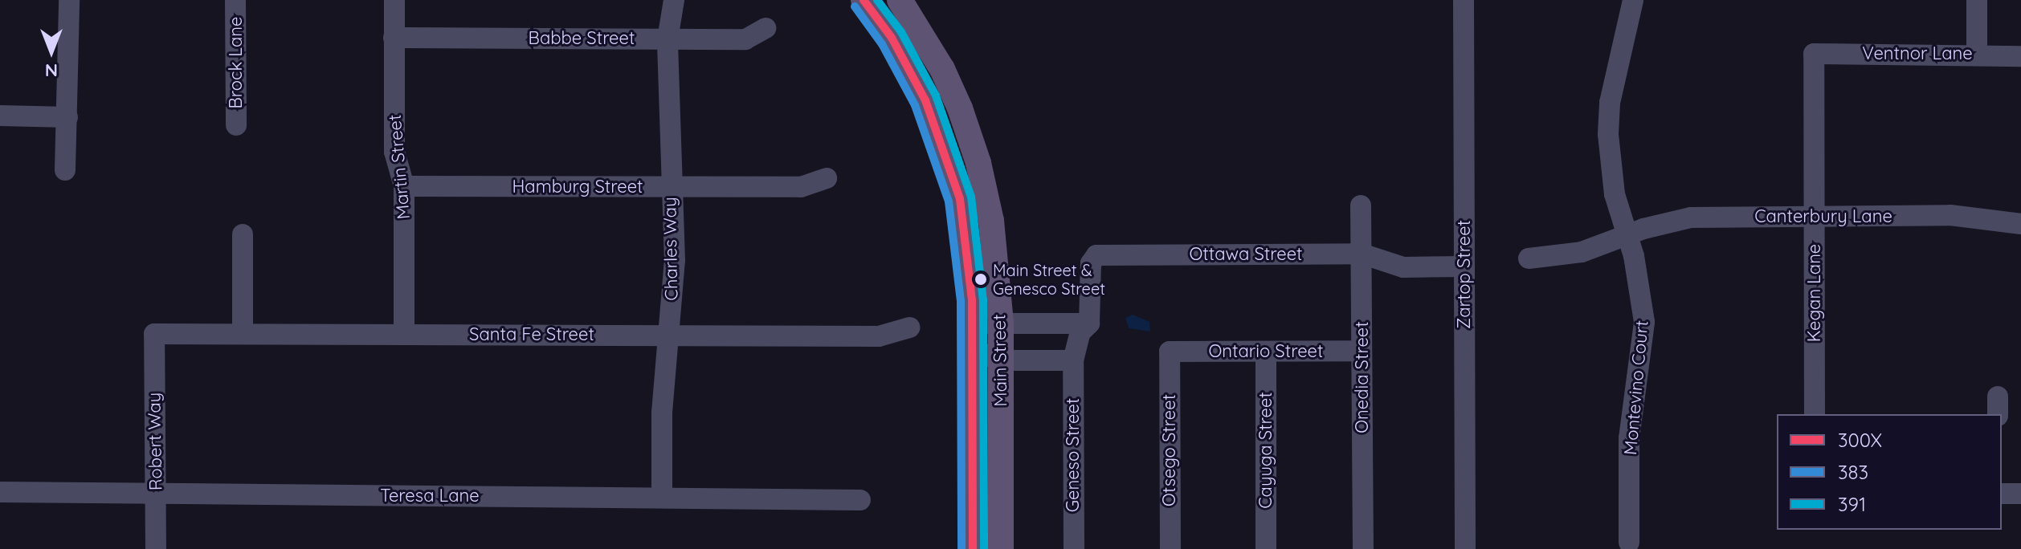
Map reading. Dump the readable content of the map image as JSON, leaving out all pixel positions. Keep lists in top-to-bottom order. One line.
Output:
{"streets":{"main road":["Main Street"],"street":["Babbe Street","Ventnor Lane","Brock Lane","Martin Street","Hamburg Street","Canterbury Lane","Charles Way","Ottawa Street","Zartop Street","Kegan Lane","Santa Fe Street","Ontario Street","Onedia Street","Montevino Court","Robert Way","Otsego Street","Cayuga Street","Geneso Street","Teresa Lane"]},"crossings":[["Babbe Street","Martin Street"],["Babbe Street","Charles Way"],["Ventnor Lane","Kegan Lane"],["Martin Street","Hamburg Street"],["Martin Street","Santa Fe Street"],["Hamburg Street","Charles Way"],["Canterbury Lane","Kegan Lane"],["Canterbury Lane","Montevino Court"],["Charles Way","Santa Fe Street"],["Charles Way","Teresa Lane"],["Ottawa Street","Zartop Street"],["Ottawa Street","Onedia Street"],["Ottawa Street","Geneso Street"],["Santa Fe Street","Robert Way"],["Ontario Street","Onedia Street"],["Ontario Street","Otsego Street"],["Ontario Street","Cayuga Street"],["Robert Way","Teresa Lane"]],"places":["Main Street & Genesco Street"],"lines":["transit line 300X","transit line 391","transit line 383"],"legend":["300X","383","391"],"north":"bottom"}
